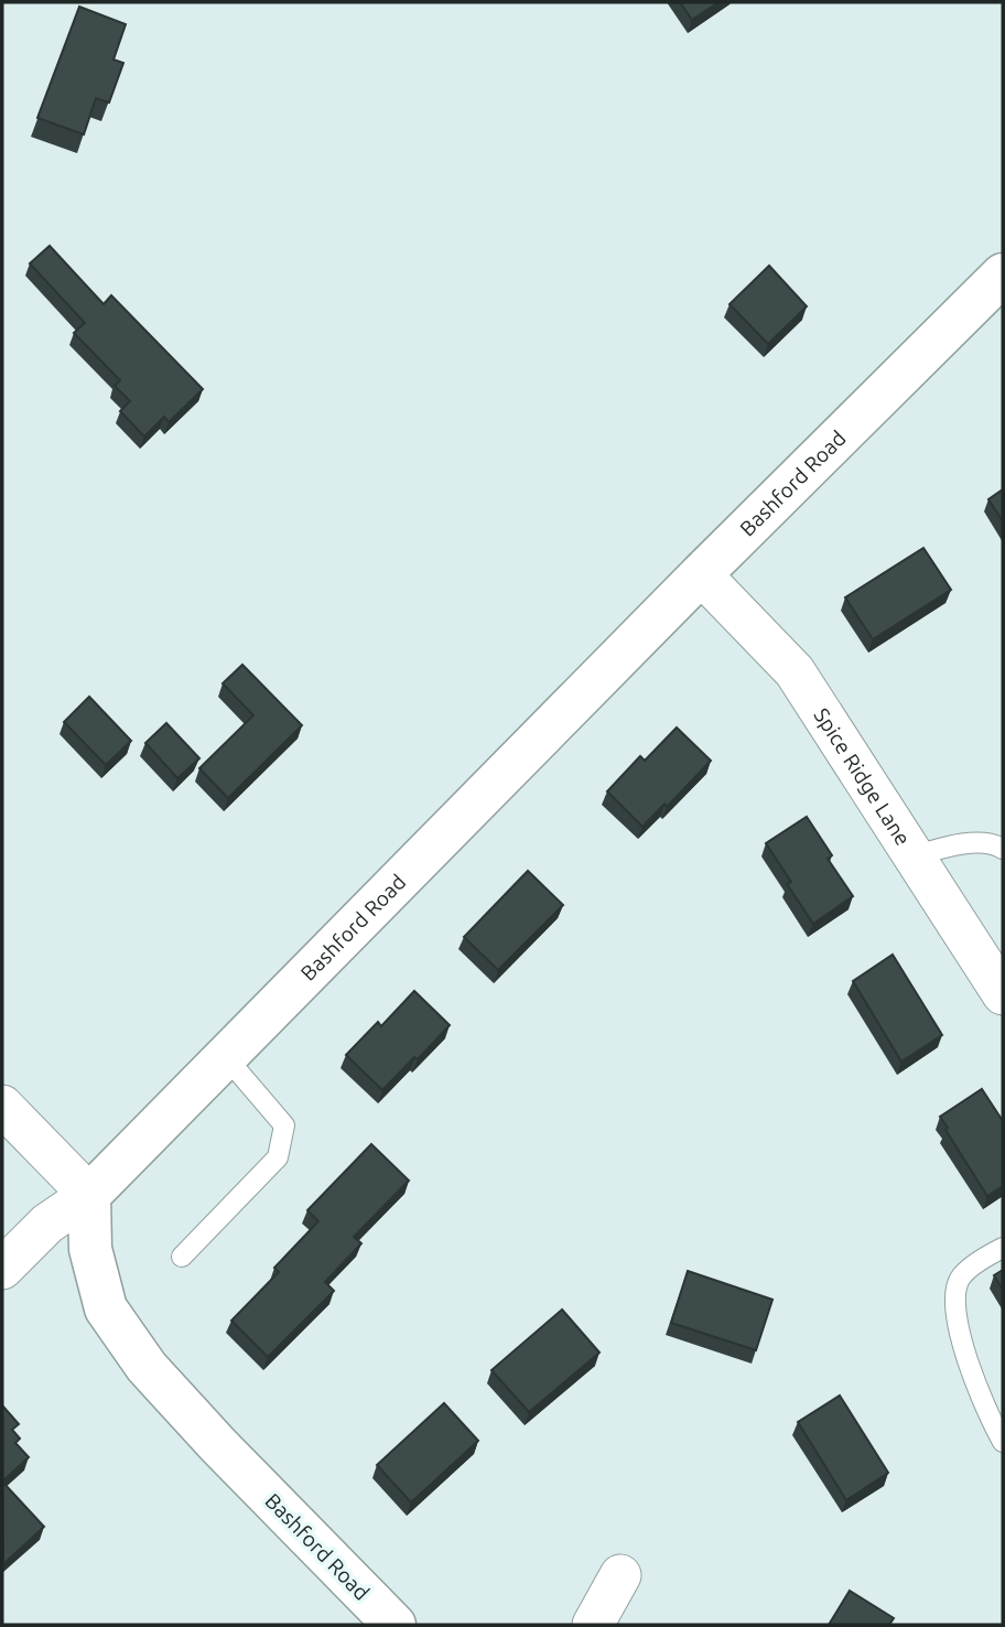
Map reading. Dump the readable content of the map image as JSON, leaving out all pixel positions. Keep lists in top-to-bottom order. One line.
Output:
{"streets":{"street":["Bashford Road","Spice Ridge Lane"]},"crossings":[["Bashford Road","Spice Ridge Lane"]]}
